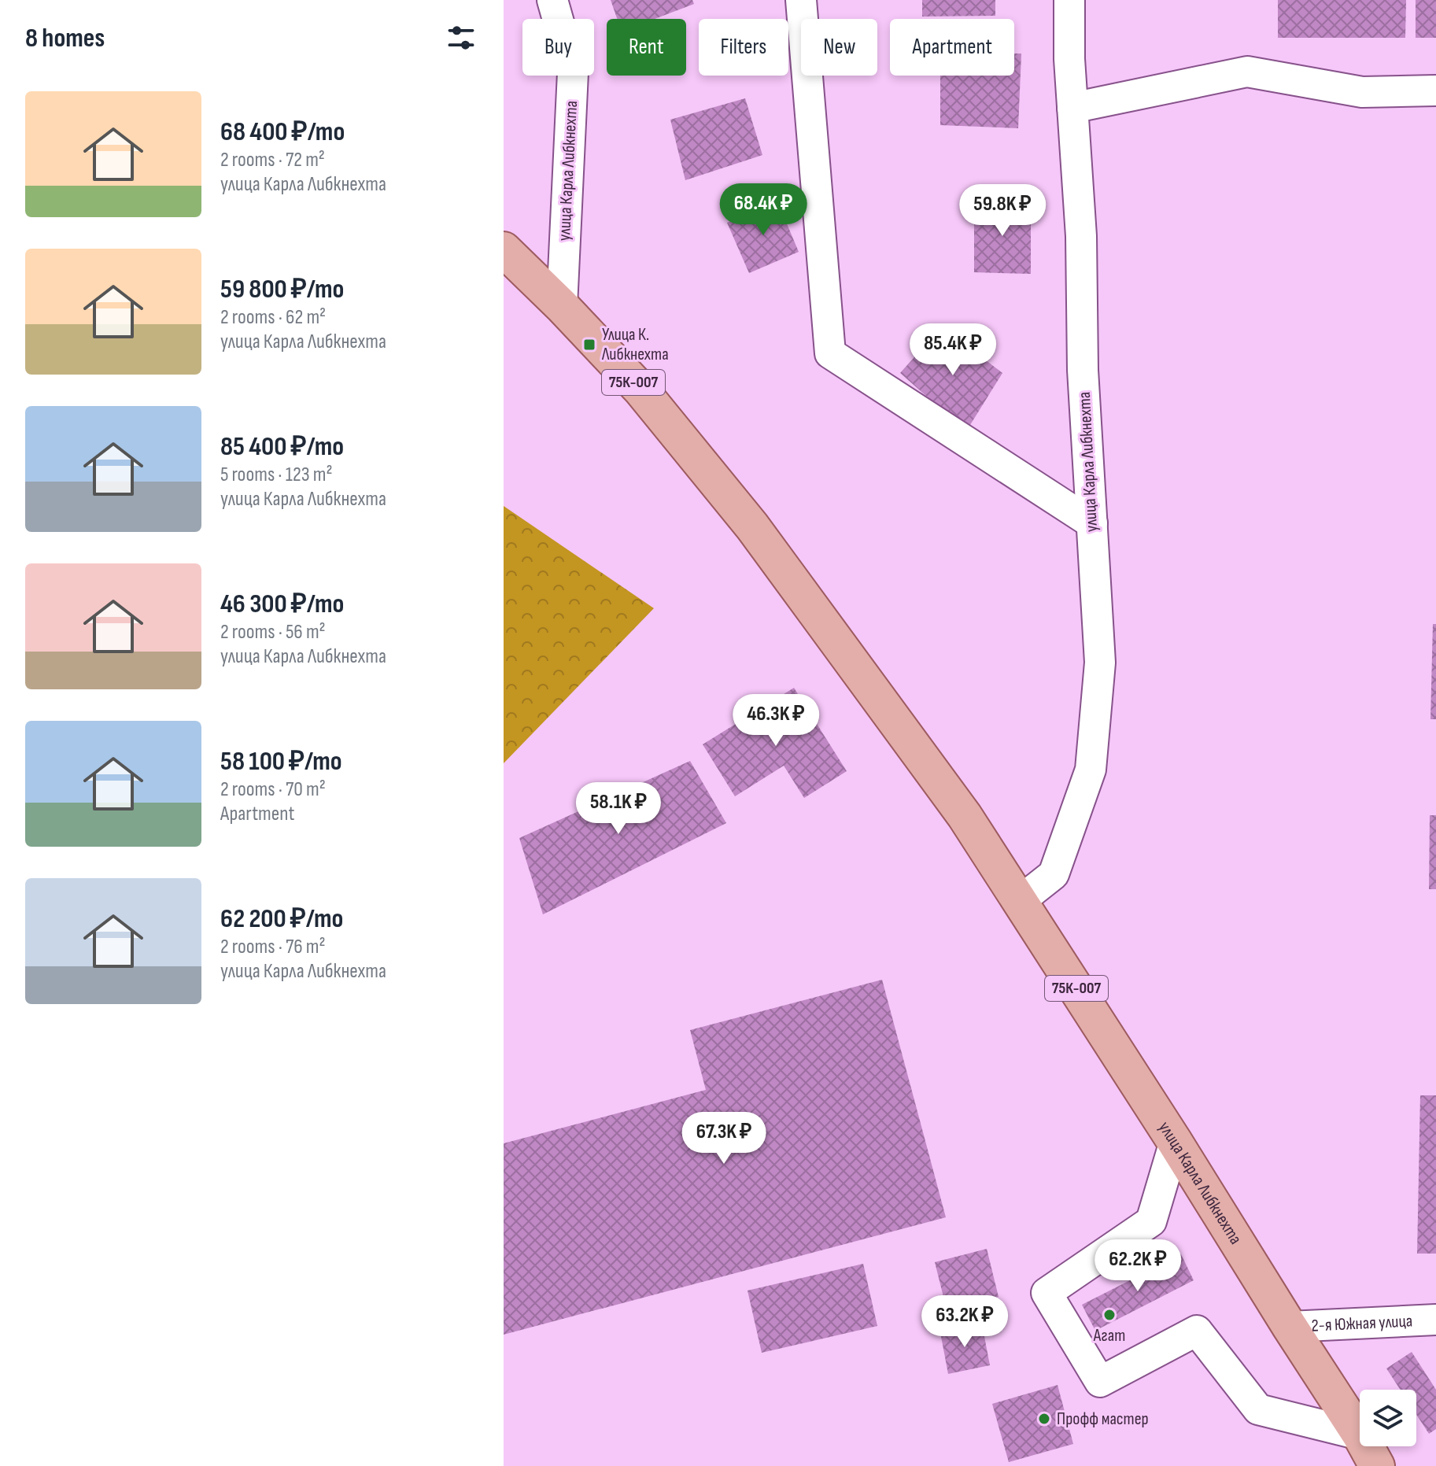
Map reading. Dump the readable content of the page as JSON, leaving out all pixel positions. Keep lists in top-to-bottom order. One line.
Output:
{"streets":{"main road":["улица Карла Либкнехта","75К-007"],"street":["2-я Южная улица"]},"crossings":[["улица Карла Либкнехта","75К-007"],["улица Карла Либкнехта","2-я Южная улица"]],"places":{"transit":["Улица К. Либкнехта"],"other":["Агат","Профф мастер"]},"page":{"heading":"8 homes","chip":["Buy","Rent","Filters","New","Apartment"],"list":[{"name":"68 400 ₽/mo","note":"2 rooms · 72 m² · улица Карла Либкнехта"},{"name":"59 800 ₽/mo","note":"2 rooms · 62 m² · улица Карла Либкнехта"},{"name":"85 400 ₽/mo","note":"5 rooms · 123 m² · улица Карла Либкнехта"},{"name":"46 300 ₽/mo","note":"2 rooms · 56 m² · улица Карла Либкнехта"},{"name":"58 100 ₽/mo","note":"2 rooms · 70 m² · Apartment"},{"name":"62 200 ₽/mo","note":"2 rooms · 76 m² · улица Карла Либкнехта"}],"price":["68.4K ₽","59.8K ₽","85.4K ₽","46.3K ₽","58.1K ₽","67.3K ₽","62.2K ₽","63.2K ₽"]}}
